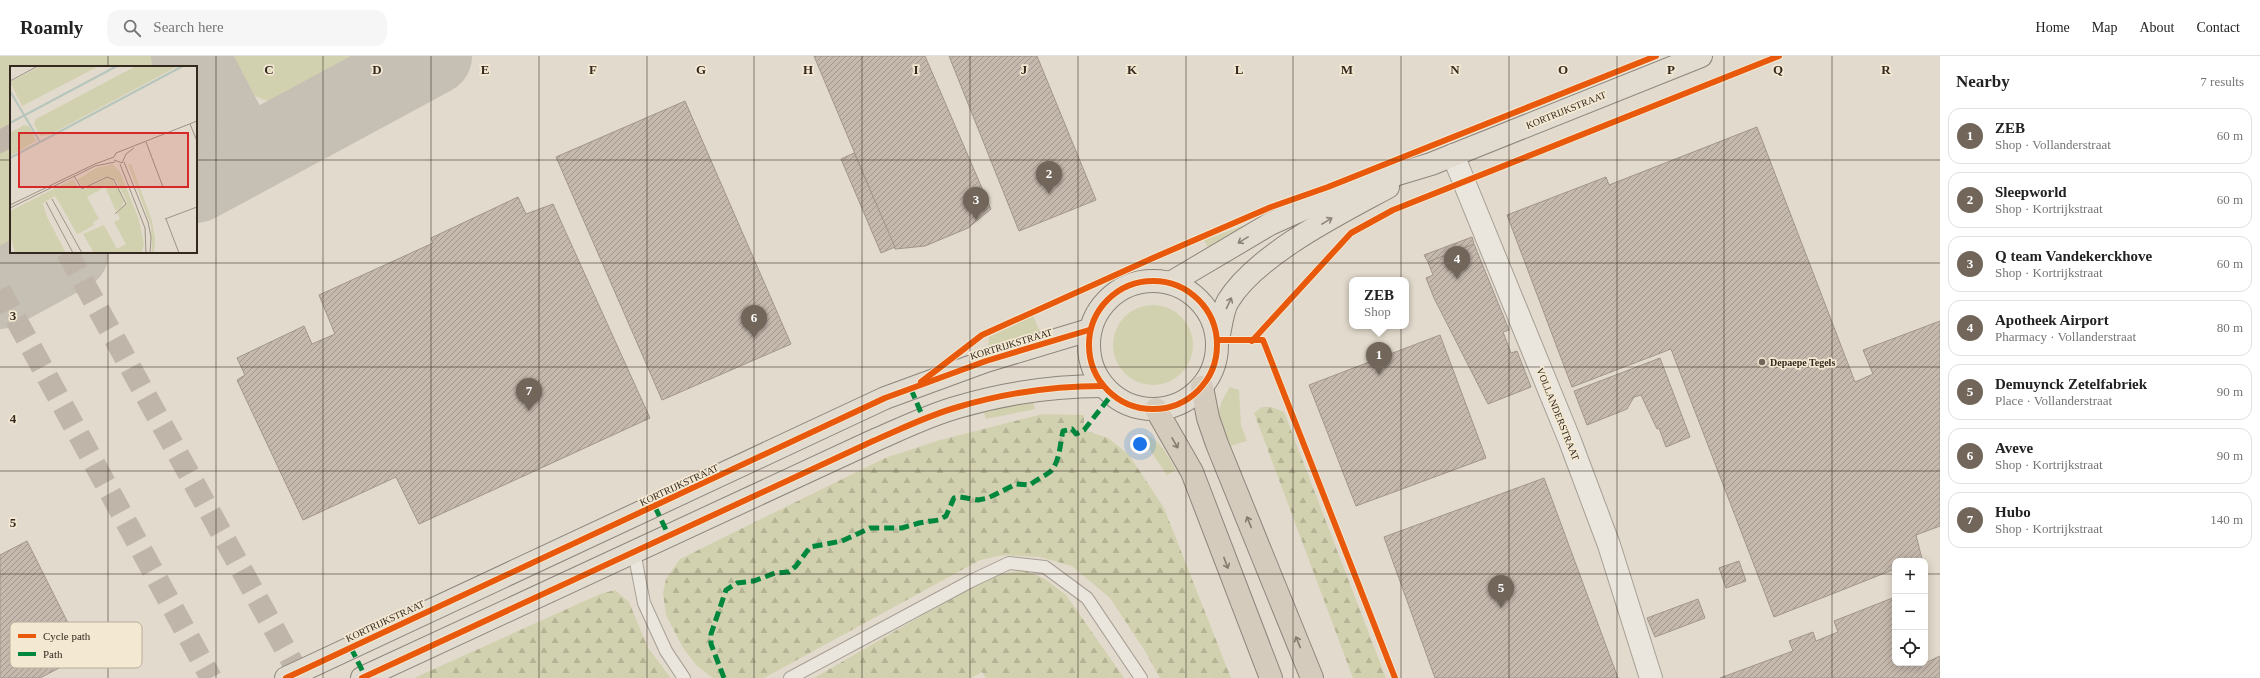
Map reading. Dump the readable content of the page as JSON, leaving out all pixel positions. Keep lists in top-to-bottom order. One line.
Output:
{"streets":{"main road":["KORTRIJKSTRAAT"],"street":["VOLLANDERSTRAAT"]},"crossings":[["KORTRIJKSTRAAT","VOLLANDERSTRAAT"]],"places":["Depaepe Tegels"],"legend":["Cycle path","Path"],"page":{"header":"Roamly","search":"Search here","nav":["Home","Map","About","Contact"],"heading":["Nearby","7 results"],"list":[{"mark":"1","name":"ZEB","note":"Shop · Vollanderstraat","value":"60 m"},{"mark":"2","name":"Sleepworld","note":"Shop · Kortrijkstraat","value":"60 m"},{"mark":"3","name":"Q team Vandekerckhove","note":"Shop · Kortrijkstraat","value":"60 m"},{"mark":"4","name":"Apotheek Airport","note":"Pharmacy · Vollanderstraat","value":"80 m"},{"mark":"5","name":"Demuynck Zetelfabriek","note":"Place · Vollanderstraat","value":"90 m"},{"mark":"6","name":"Aveve","note":"Shop · Kortrijkstraat","value":"90 m"},{"mark":"7","name":"Hubo","note":"Shop · Kortrijkstraat","value":"140 m"}],"pins":["2","3","4","6","1","7","5"],"popup":["ZEB","Shop"],"map_buttons":["+","−"]},"grid":{"columns":["C","D","E","F","G","H","I","J","K","L","M","N","O","P","Q","R"],"rows":["3","4","5"]}}
